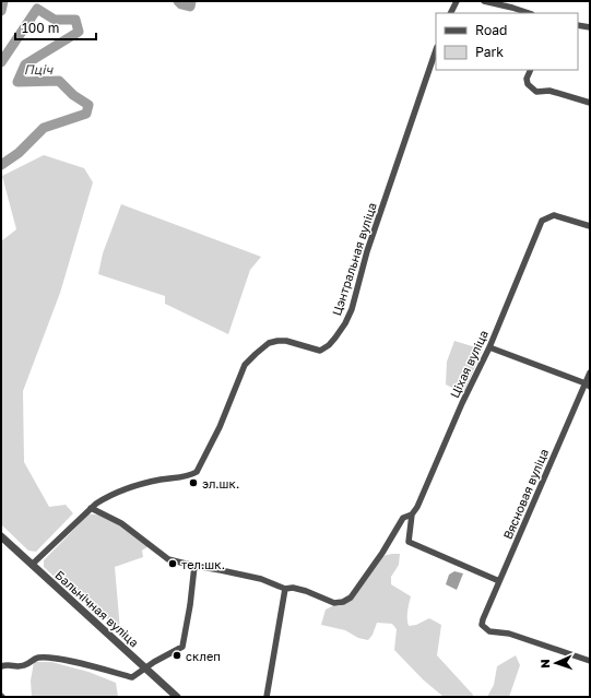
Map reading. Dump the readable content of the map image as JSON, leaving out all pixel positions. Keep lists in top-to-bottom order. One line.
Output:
{"streets":{"street":["Цэнтральная вуліца","Ціхая вуліца","Вясновая вуліца","Бальнічная вуліца"]},"water":["Пціч"],"places":["эл.шк.","тел.шк.","склеп"],"legend":["Road","Park"],"scale_bar":"100 m","north":"left"}
